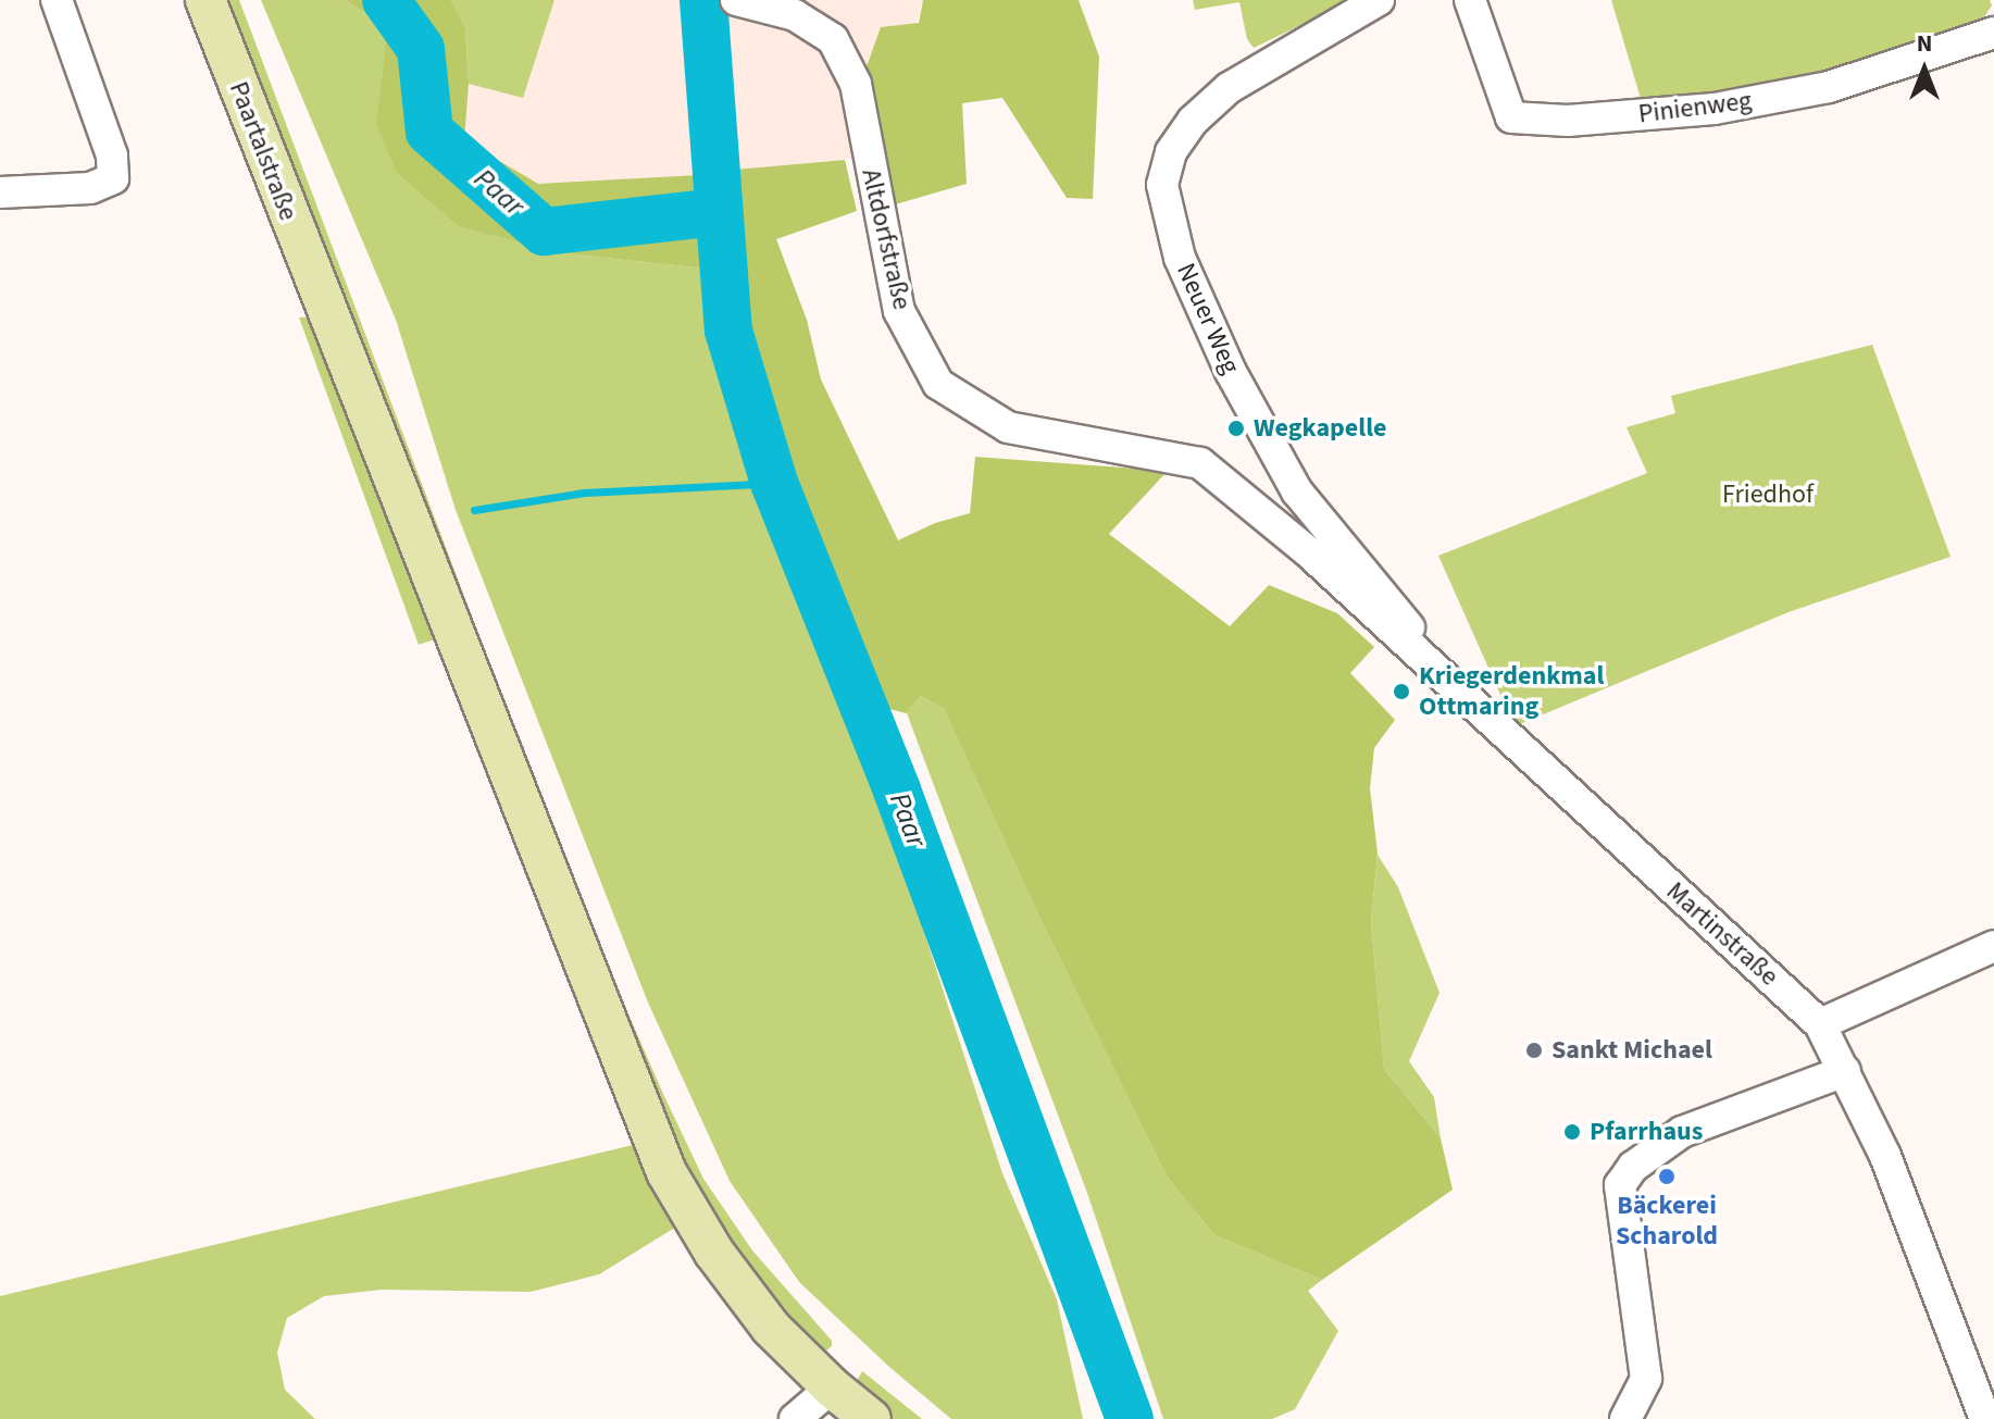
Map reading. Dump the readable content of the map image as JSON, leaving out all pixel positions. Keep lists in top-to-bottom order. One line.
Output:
{"streets":{"main road":["Paartalstraße"],"street":["Pinienweg","Altdorfstraße","Neuer Weg","Martinstraße"]},"crossings":[["Altdorfstraße","Martinstraße"],["Neuer Weg","Martinstraße"]],"water":["Paar"],"parks":["Friedhof"],"places":["Wegkapelle","Kriegerdenkmal Ottmaring","Sankt Michael","Pfarrhaus","Bäckerei Scharold"],"north":"top"}
